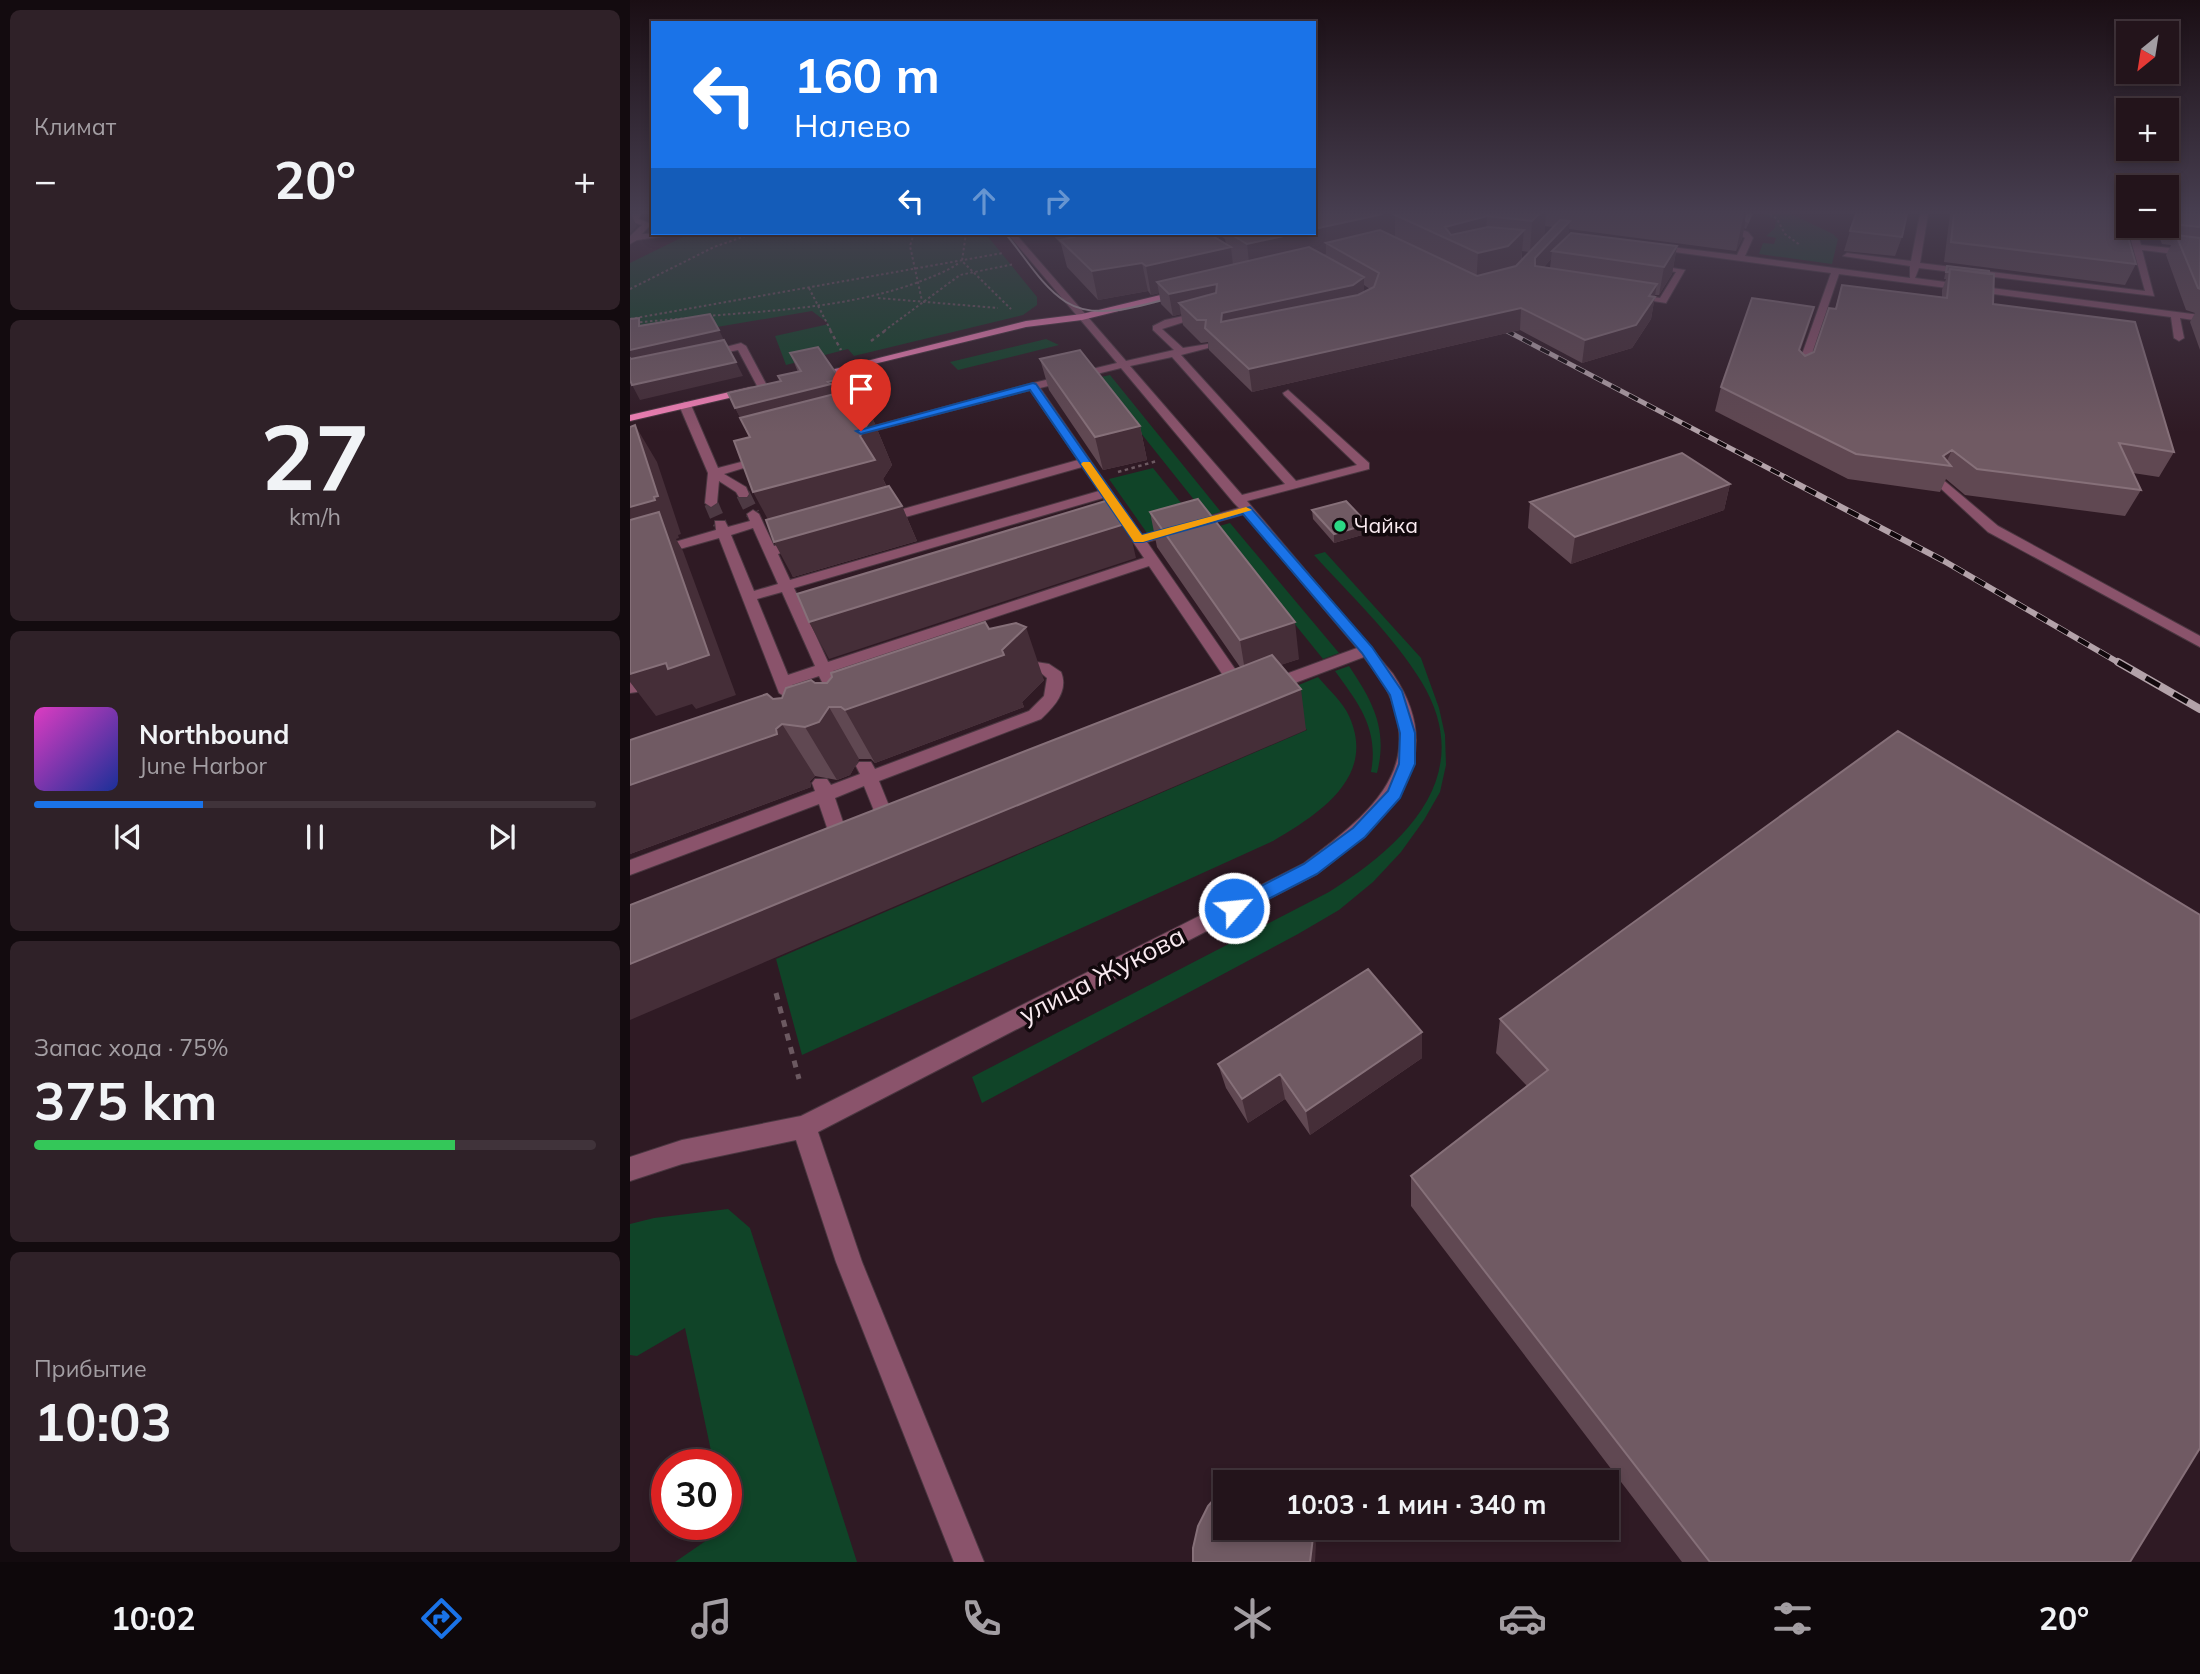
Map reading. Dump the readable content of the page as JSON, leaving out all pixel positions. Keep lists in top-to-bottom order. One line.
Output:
{"streets":{"street":["улица Жукова"]},"places":["Чайка"],"north":"bottom left","page":{"tile":["Климат",["27","km/h"],["Запас хода · 75%","375 km"],["Прибытие","10:03"]],"map_buttons":["+","−"],"turn":["160 m","Налево"],"heat":["−","20°","+"],"song":["Northbound","June Harbor"],"limit":"30","trip":"10:03 · 1 мин · 340 m","tabs":["10:02","20°"]}}
